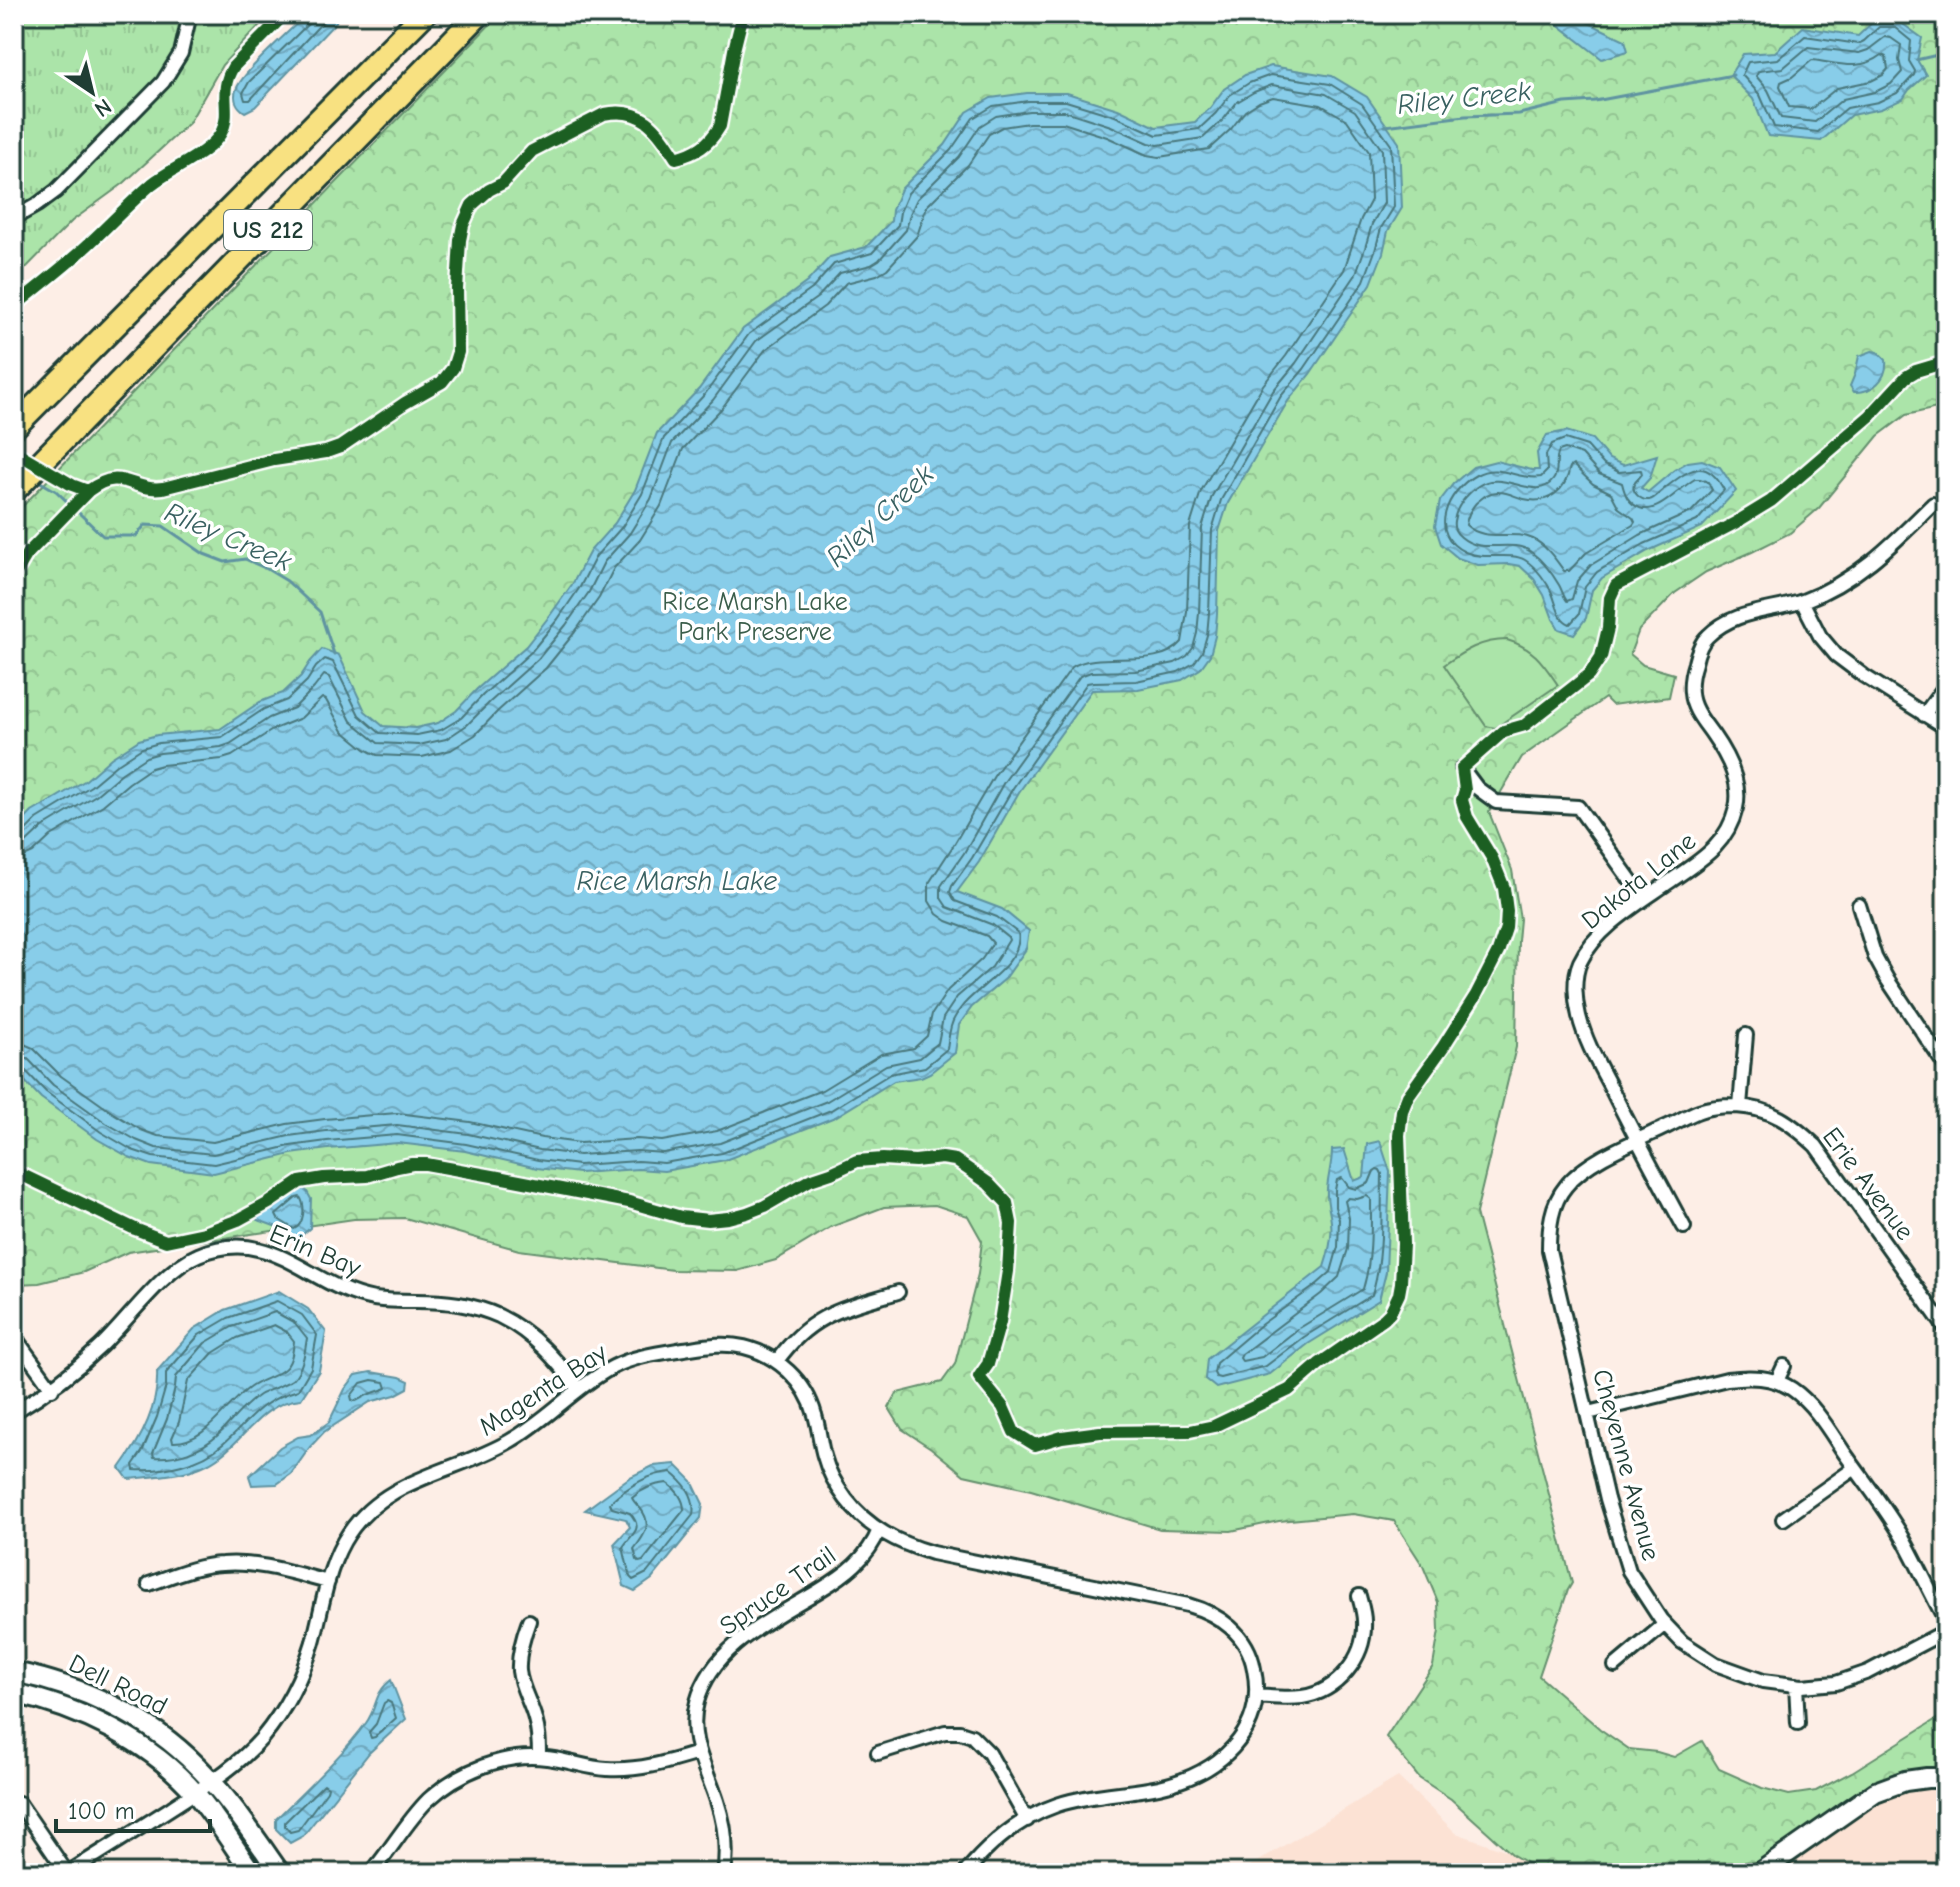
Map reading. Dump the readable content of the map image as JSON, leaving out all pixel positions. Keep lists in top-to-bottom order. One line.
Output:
{"streets":{"highway":["US 212"],"main road":["Dell Road"],"street":["Dakota Lane","Erie Avenue","Erin Bay","Magenta Bay","Cheyenne Avenue","Spruce Trail"]},"crossings":[["Dakota Lane","Erie Avenue"],["Dakota Lane","Cheyenne Avenue"],["Erie Avenue","Cheyenne Avenue"],["Erin Bay","Magenta Bay"],["Magenta Bay","Spruce Trail"],["Magenta Bay","Dell Road"]],"water":["Riley Creek","Rice Marsh Lake"],"parks":["Rice Marsh Lake Park Preserve"],"scale_bar":"100 m","north":"bottom right"}
